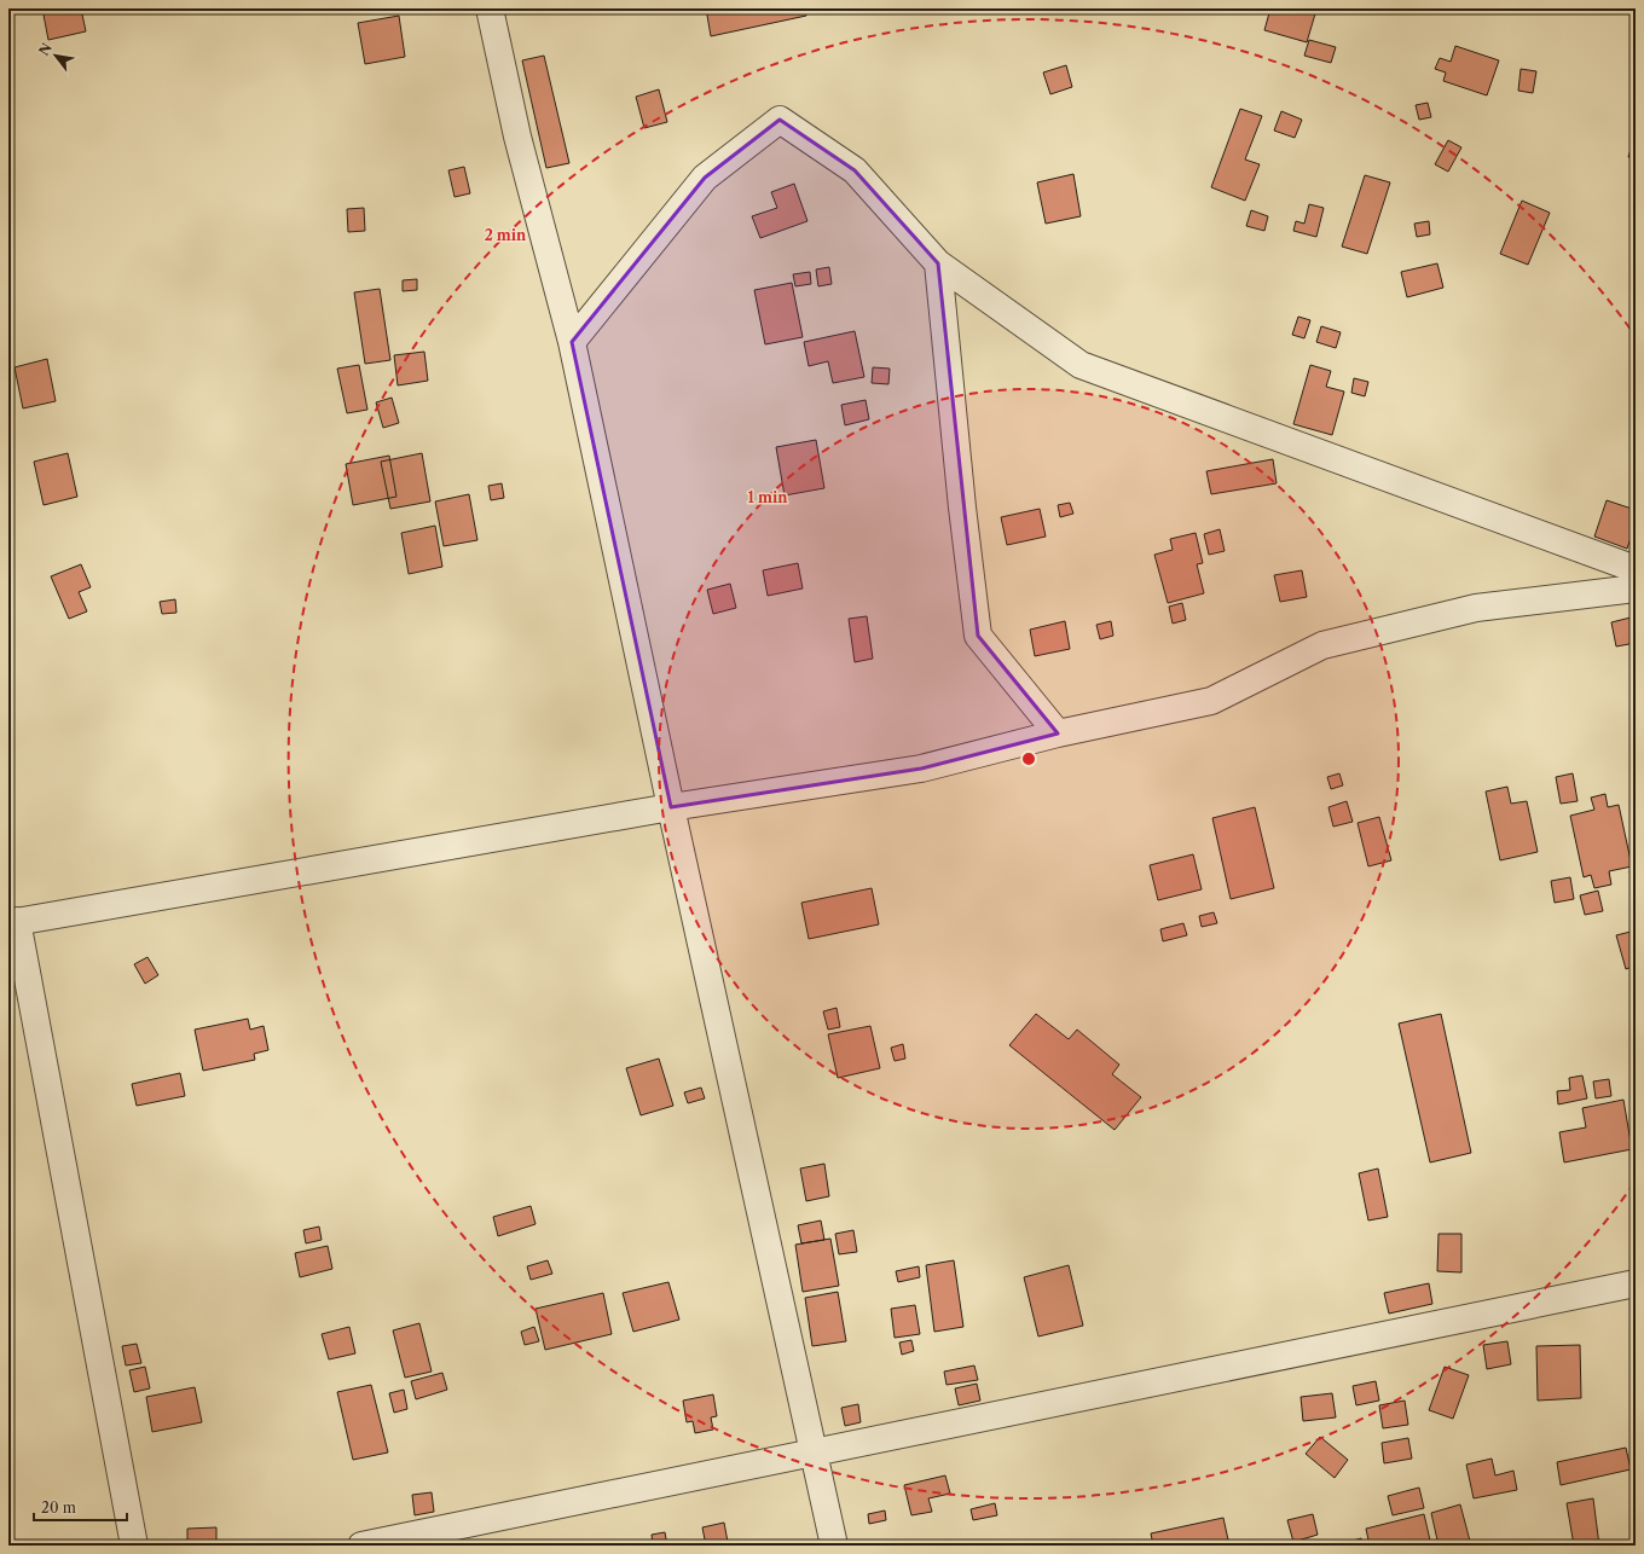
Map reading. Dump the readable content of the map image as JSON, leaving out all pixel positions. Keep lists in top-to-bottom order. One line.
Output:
{"scale_bar":"20 m","north":"top left","rings":["2 min","1 min"]}
